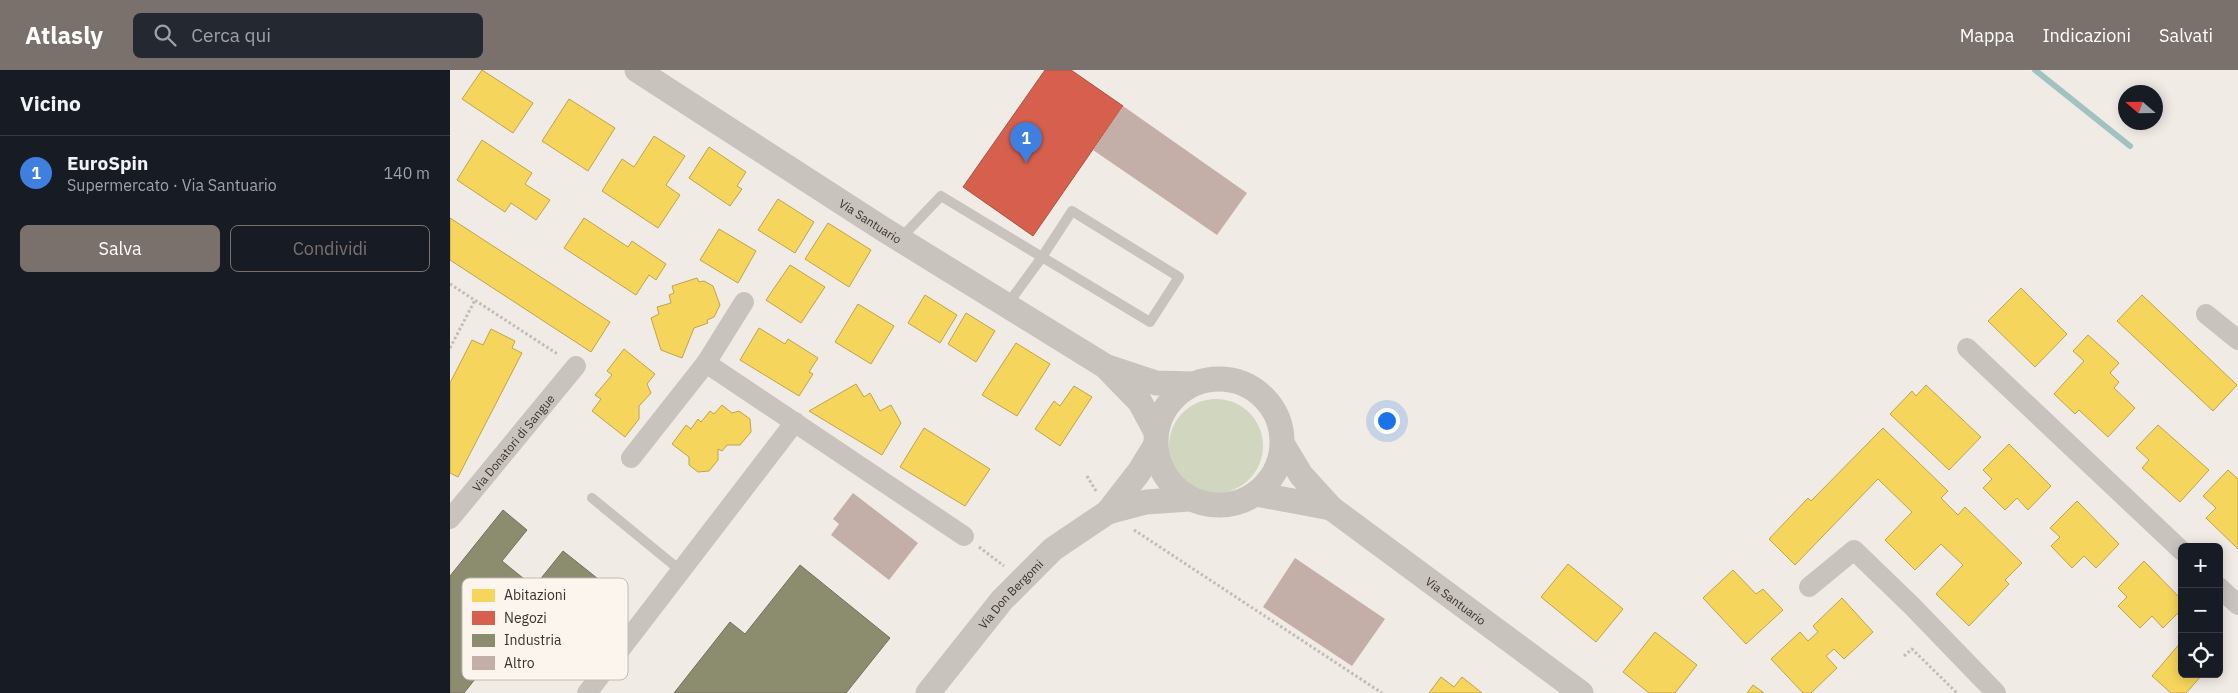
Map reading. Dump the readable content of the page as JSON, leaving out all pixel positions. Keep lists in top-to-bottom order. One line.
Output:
{"streets":{"street":["Via Santuario","Via Donatori di Sangue","Via Don Bergomi"]},"crossings":[["Via Santuario","Via Don Bergomi"]],"legend":["Abitazioni","Negozi","Industria","Altro"],"north":"left","page":{"header":"Atlasly","search":"Cerca qui","nav":["Mappa","Indicazioni","Salvati"],"heading":"Vicino","pins":"1","list":[{"mark":"1","name":"EuroSpin","note":"Supermercato · Via Santuario","value":"140 m"}],"buttons":["Salva","Condividi"],"map_buttons":["+","−"]}}
